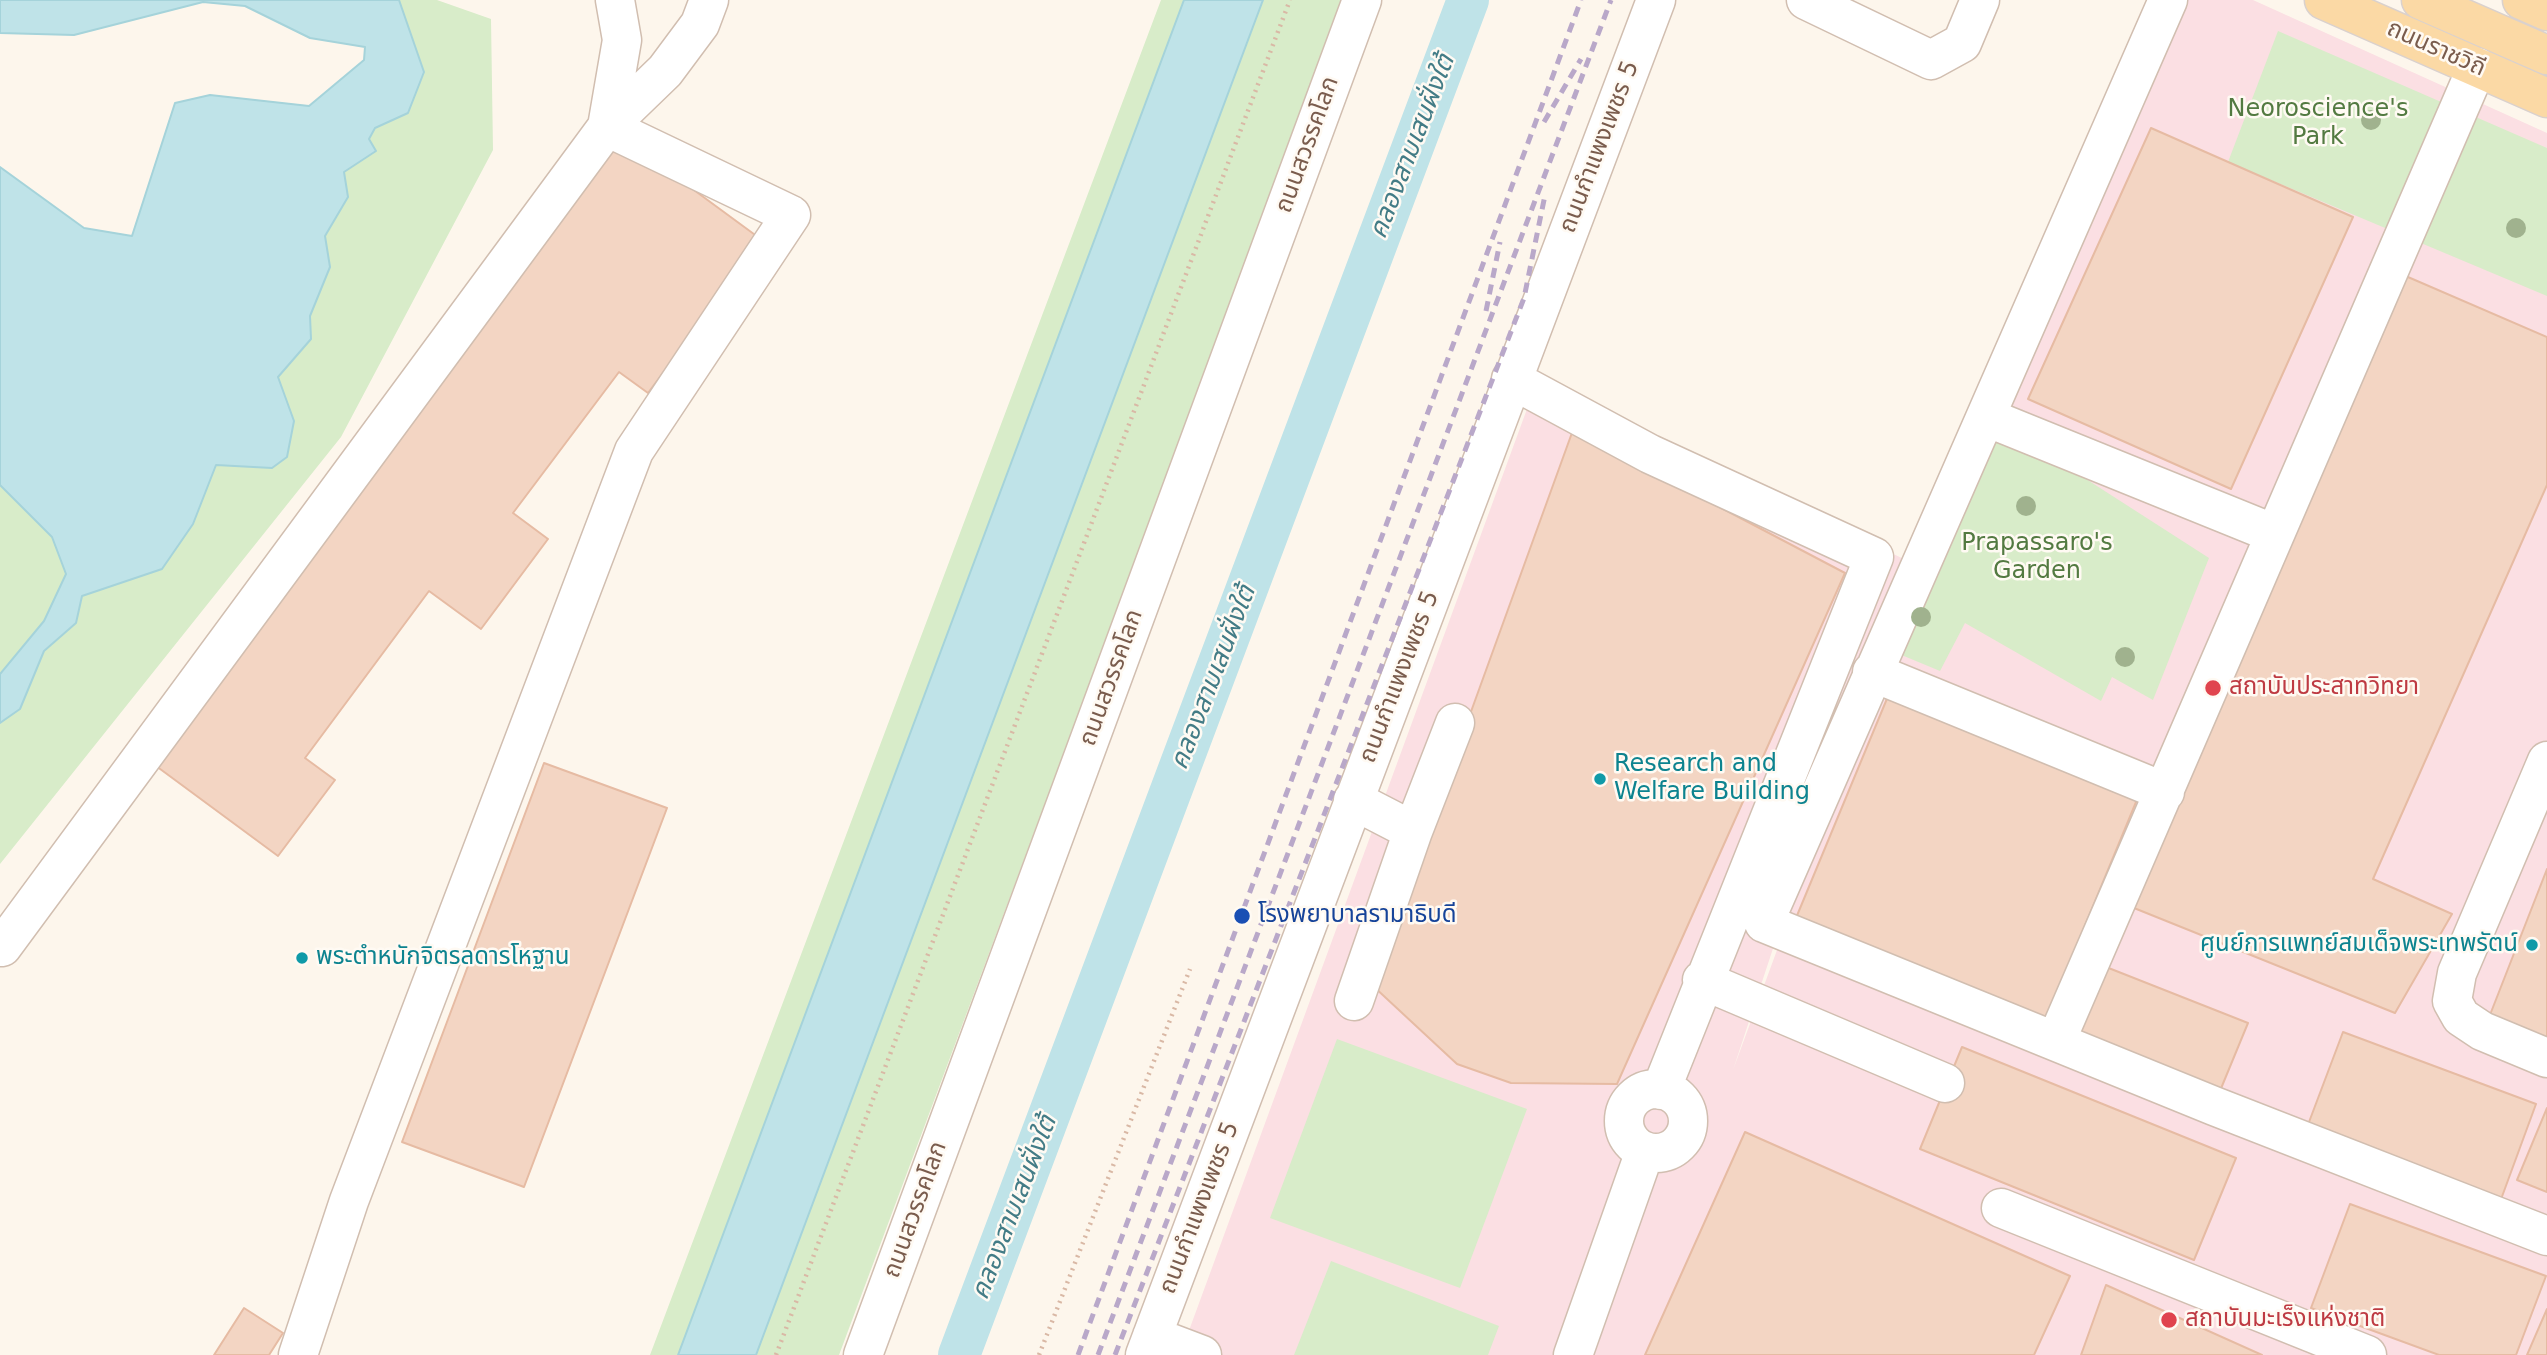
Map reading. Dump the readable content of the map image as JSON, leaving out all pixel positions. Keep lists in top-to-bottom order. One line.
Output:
{"streets":{"main road":["ถนนราชวิถี"],"street":["ถนนสวรรคโลก","ถนนกำแพงเพชร 5"]},"water":["คลองสามเสนฝั่งใต้"],"parks":["Neoroscience's Park","Prapassaro's Garden"],"places":["สถาบันประสาทวิทยา","Research and Welfare Building","โรงพยาบาลรามาธิบดี","ศูนย์การแพทย์สมเด็จพระเทพรัตน์","พระตำหนักจิตรลดารโหฐาน","สถาบันมะเร็งแห่งชาติ"]}
